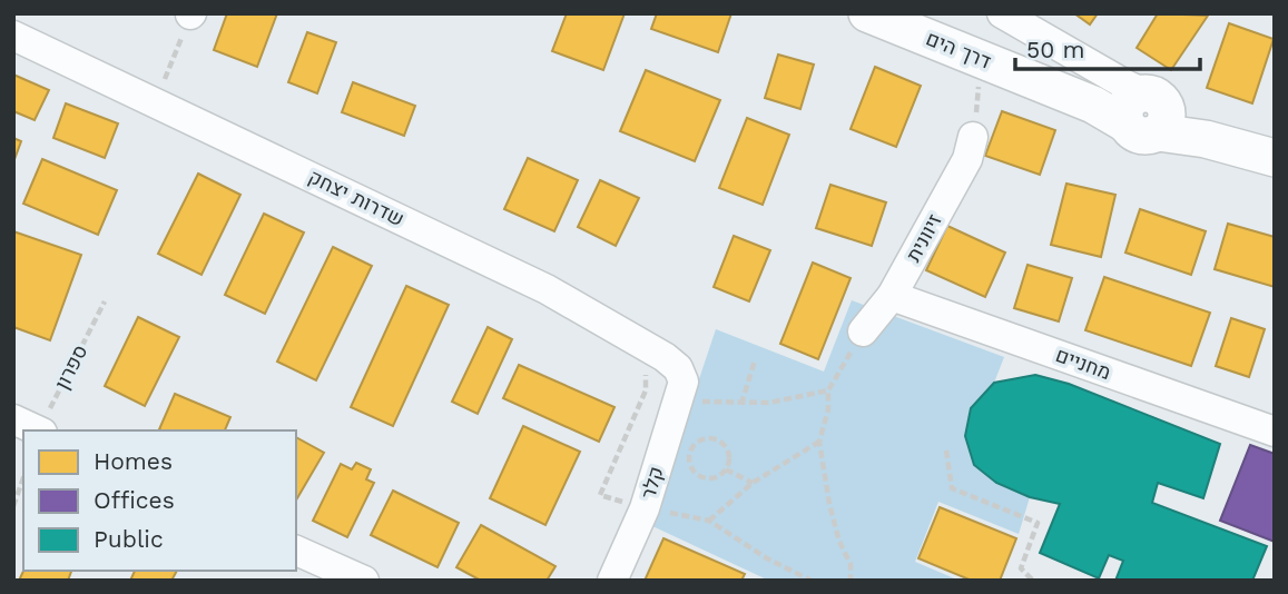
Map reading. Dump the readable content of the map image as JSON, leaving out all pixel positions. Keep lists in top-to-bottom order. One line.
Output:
{"streets":{"main road":["דרך הים"],"street":["שדרות יצחק","זיוונית","מחניים","קלר"],"path":["ספרון"]},"crossings":[["שדרות יצחק","קלר"],["זיוונית","מחניים"]],"legend":["Homes","Offices","Public"],"scale_bar":"50 m"}
